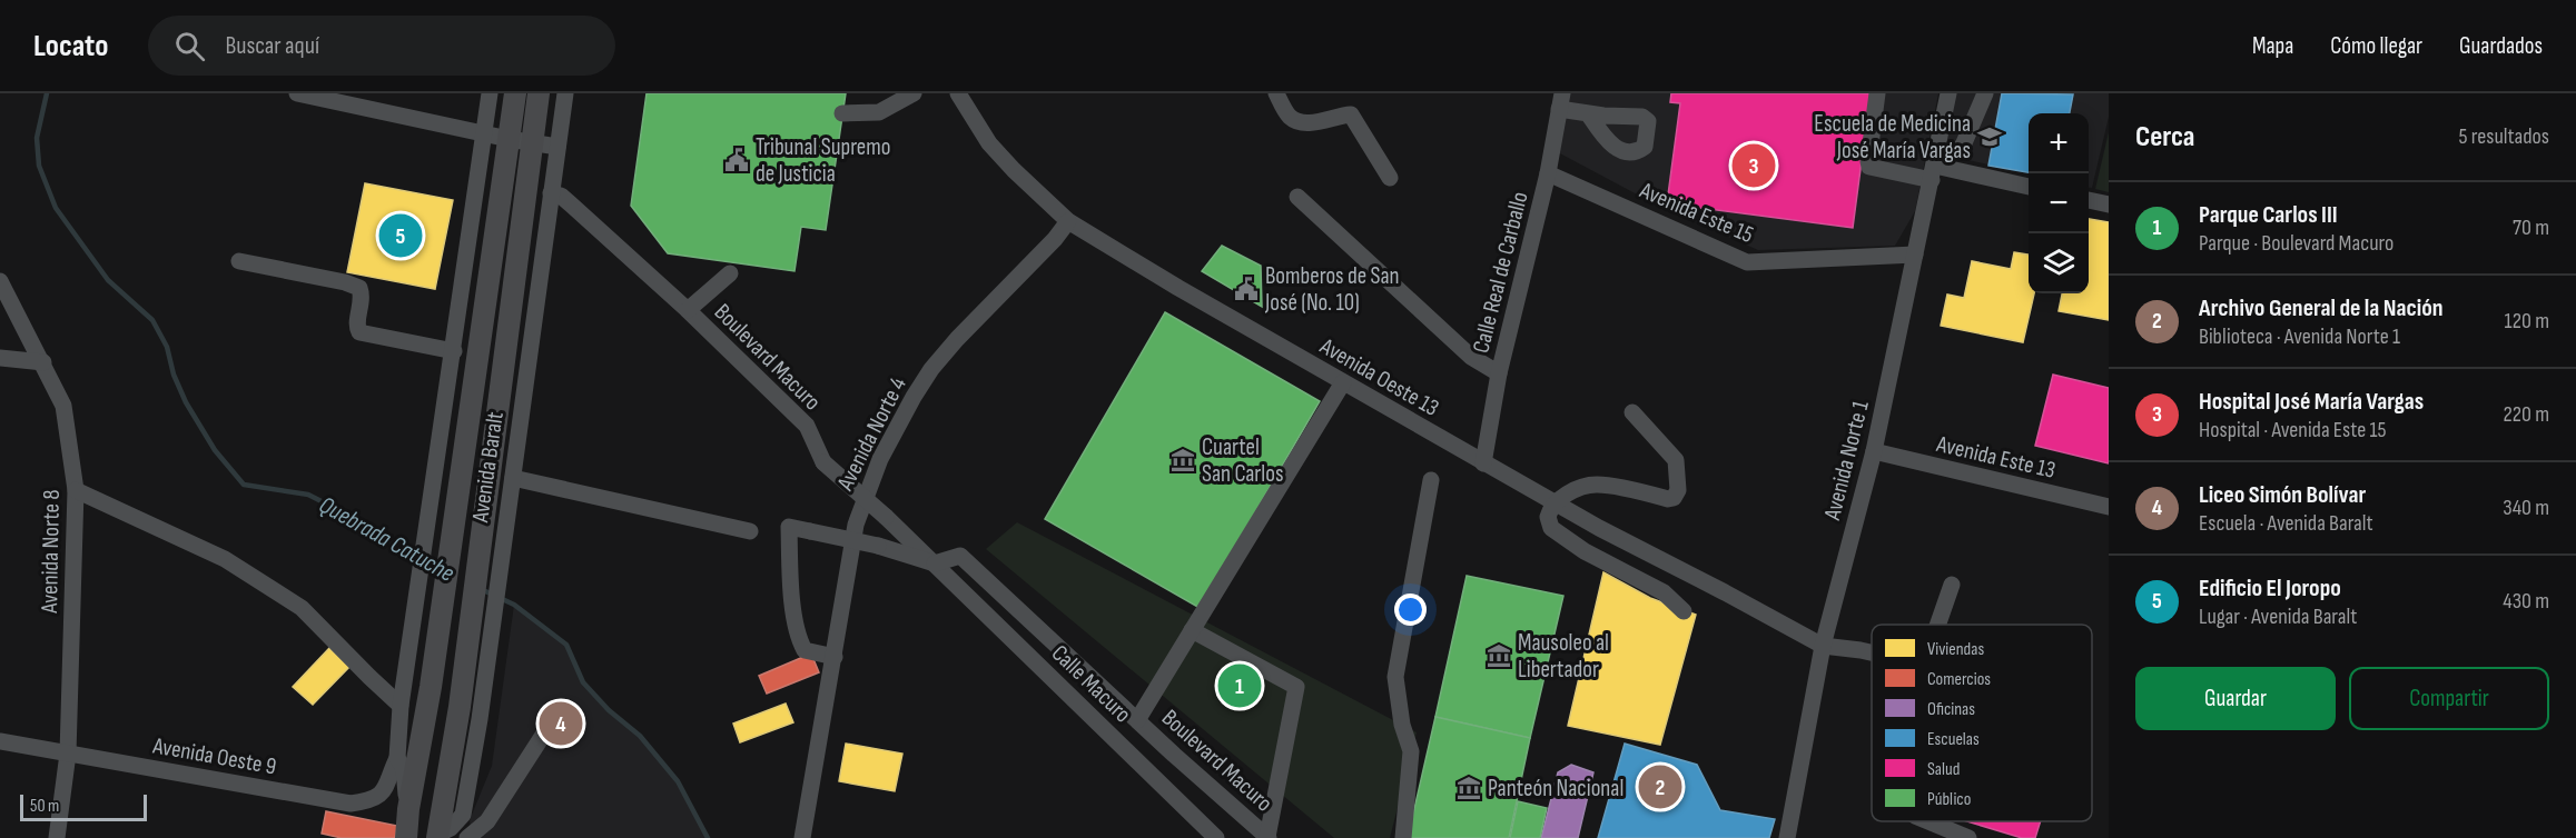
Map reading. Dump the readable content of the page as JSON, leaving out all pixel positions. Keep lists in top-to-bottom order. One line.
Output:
{"streets":{"main road":["Avenida Baralt"],"street":["Avenida Este 15","Calle Real de Carballo","Boulevard Macuro","Avenida Oeste 13","Avenida Norte 4","Avenida Este 13","Avenida Norte 1","Avenida Norte 8","Calle Macuro","Avenida Oeste 9"]},"crossings":[["Avenida Este 15","Calle Real de Carballo"],["Avenida Este 15","Avenida Norte 1"],["Calle Real de Carballo","Avenida Oeste 13"],["Boulevard Macuro","Avenida Baralt"],["Boulevard Macuro","Calle Macuro"],["Avenida Oeste 13","Avenida Norte 4"],["Avenida Oeste 13","Avenida Norte 1"],["Avenida Este 13","Avenida Norte 1"],["Avenida Baralt","Avenida Oeste 9"],["Avenida Norte 8","Avenida Oeste 9"]],"water":["Quebrada Catuche"],"places":{"school or university":["Escuela de Medicina José María Vargas"],"public building":["Tribunal Supremo de Justicia","Bomberos de San José (No. 10)"],"museum":["Cuartel San Carlos","Mausoleo al Libertador","Panteón Nacional"]},"legend":["Viviendas","Comercios","Oficinas","Escuelas","Salud","Público"],"scale_bar":"50 m","page":{"header":"Locato","search":"Buscar aquí","nav":["Mapa","Cómo llegar","Guardados"],"heading":["Cerca","5 resultados"],"map_buttons":["+","−"],"pins":["3","5","1","4","2"],"list":[{"mark":"1","name":"Parque Carlos III","note":"Parque · Boulevard Macuro","value":"70 m"},{"mark":"2","name":"Archivo General de la Nación","note":"Biblioteca · Avenida Norte 1","value":"120 m"},{"mark":"3","name":"Hospital José María Vargas","note":"Hospital · Avenida Este 15","value":"220 m"},{"mark":"4","name":"Liceo Simón Bolívar","note":"Escuela · Avenida Baralt","value":"340 m"},{"mark":"5","name":"Edificio El Joropo","note":"Lugar · Avenida Baralt","value":"430 m"}],"buttons":["Guardar","Compartir"],"scale":"50 m"}}
